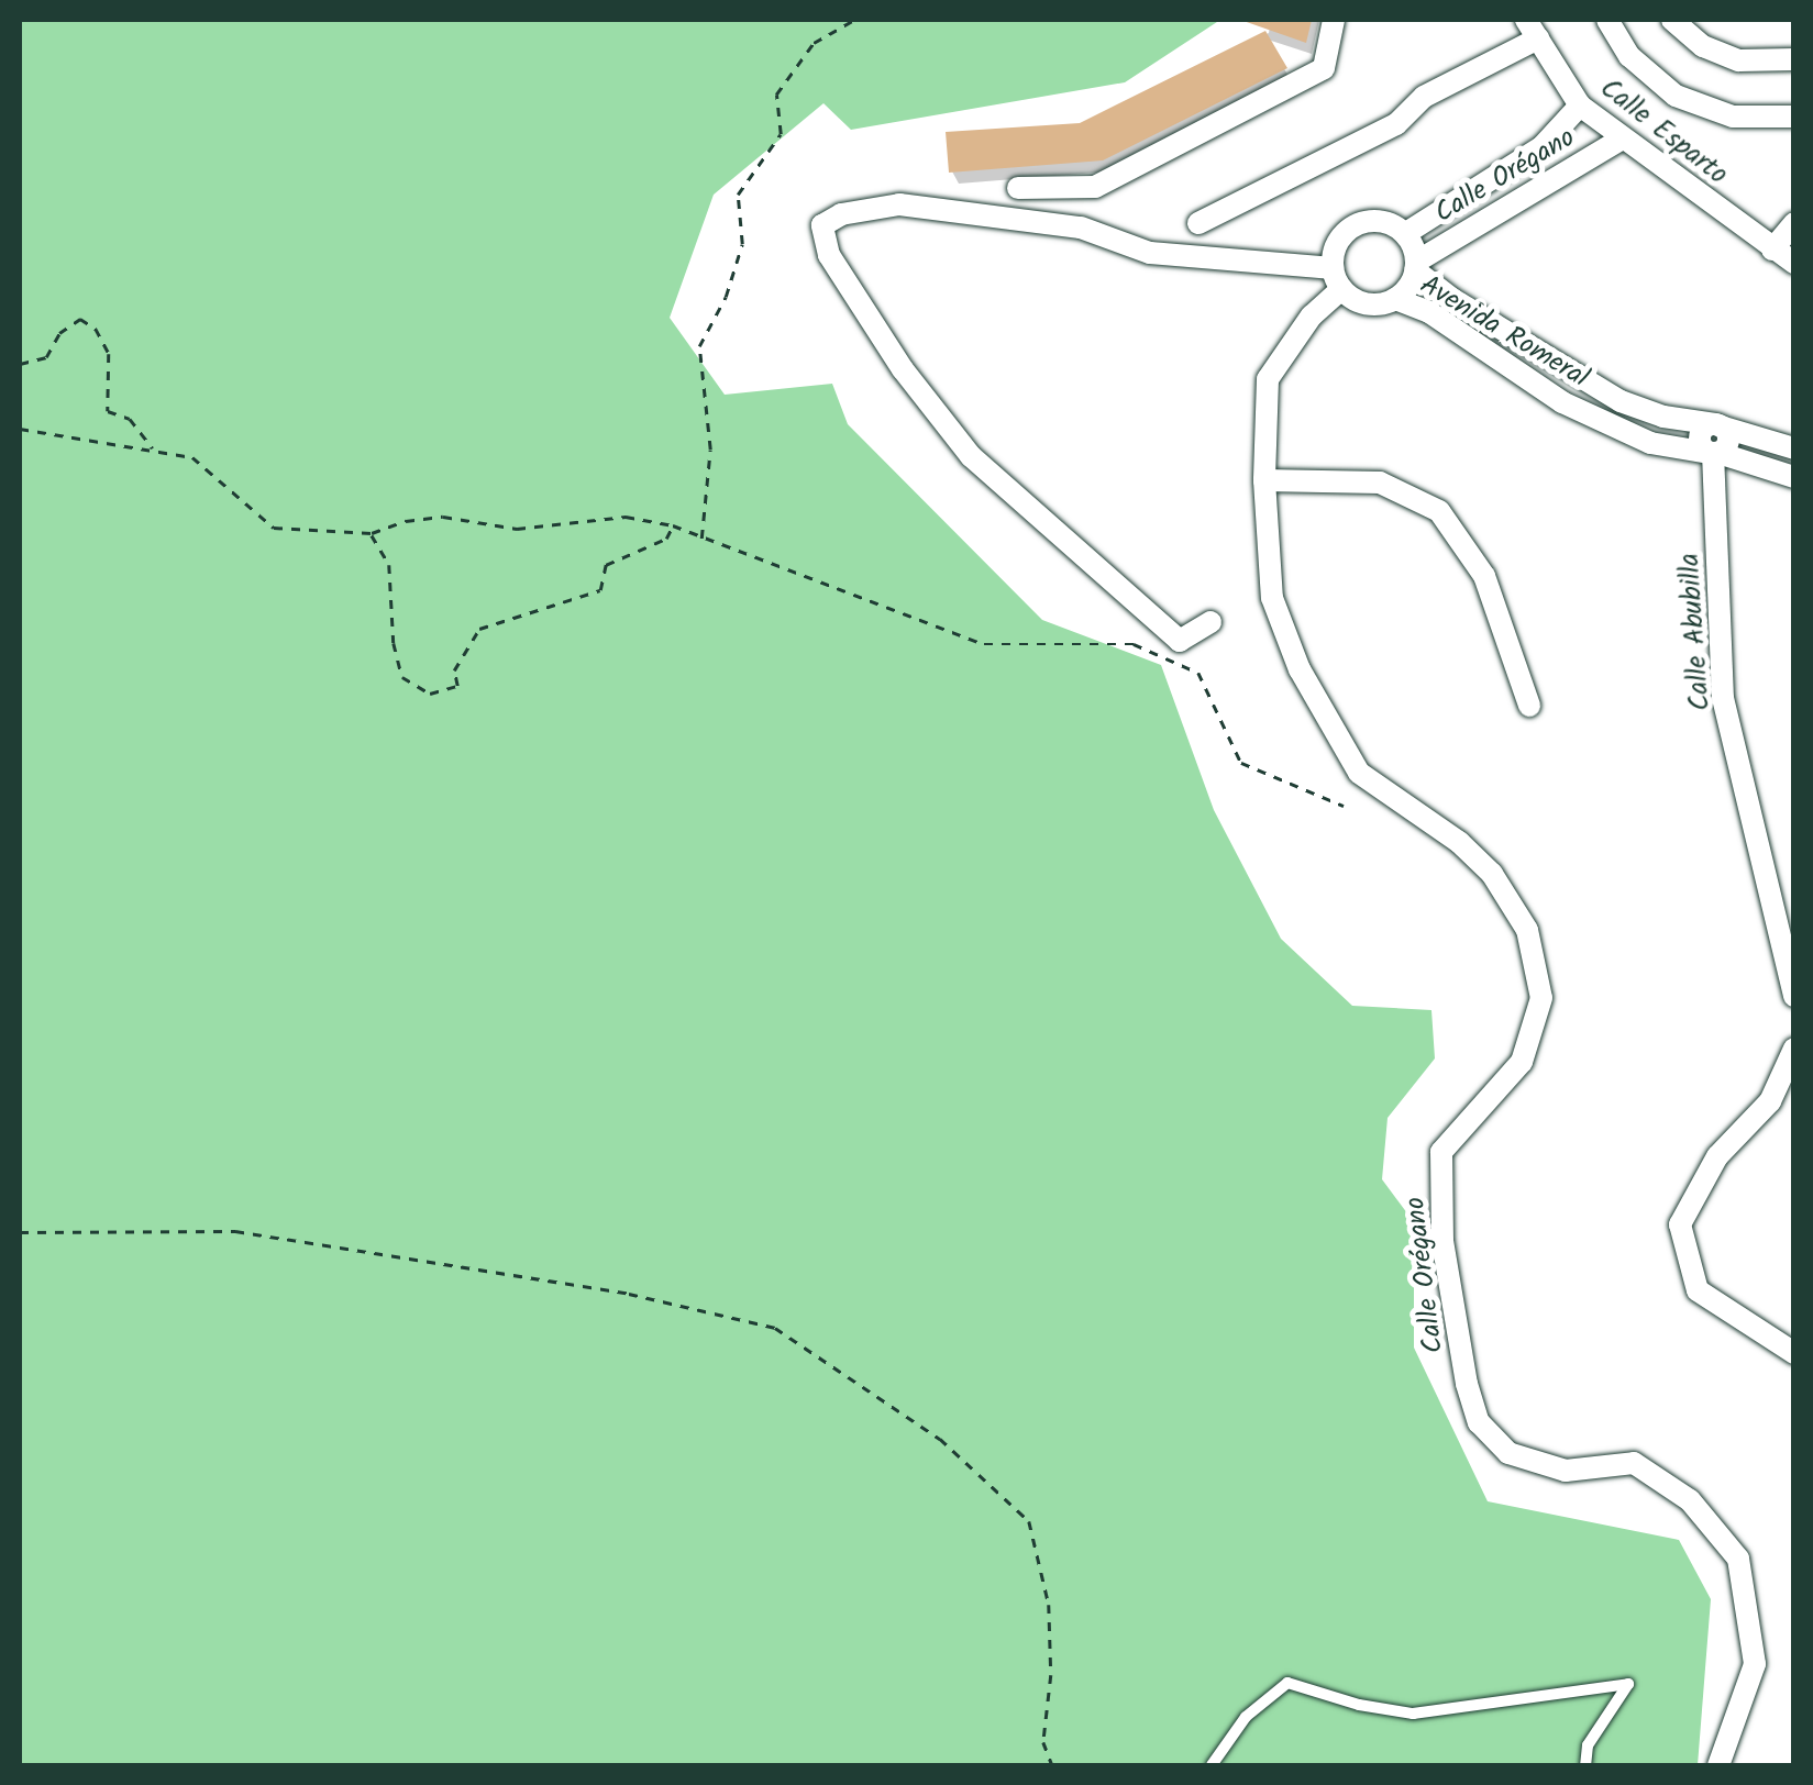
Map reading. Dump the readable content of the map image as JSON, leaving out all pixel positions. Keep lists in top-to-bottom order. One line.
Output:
{"streets":{"street":["Calle Esparto","Calle Orégano","Avenida Romeral","Calle Abubilla"]},"crossings":[["Calle Esparto","Calle Orégano"],["Calle Orégano","Avenida Romeral"],["Avenida Romeral","Calle Abubilla"]]}
